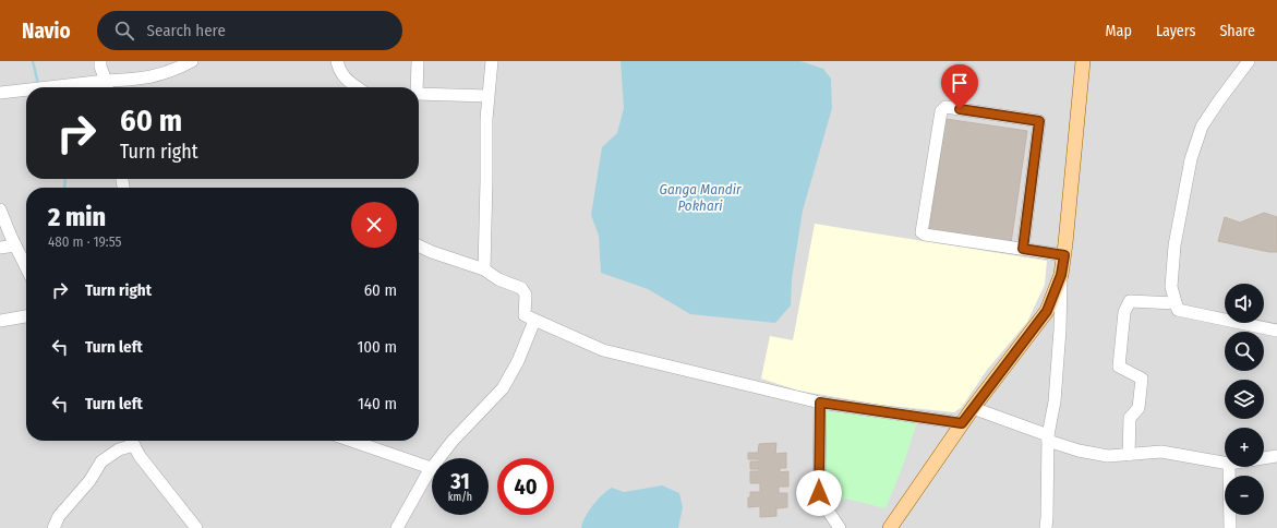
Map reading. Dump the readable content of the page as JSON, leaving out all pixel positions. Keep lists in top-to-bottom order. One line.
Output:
{"water":["Ganga Mandir Pokhari"],"page":{"header":"Navio","search":"Search here","nav":["Map","Layers","Share"],"turn":["60 m","Turn right"],"heading":["2 min","480 m · 19:55"],"list":[{"name":"Turn right","value":"60 m"},{"name":"Turn left","value":"100 m"},{"name":"Turn left","value":"140 m"}],"map_buttons":["+","−"],"speed":"31 km/h","limit":"40"}}
